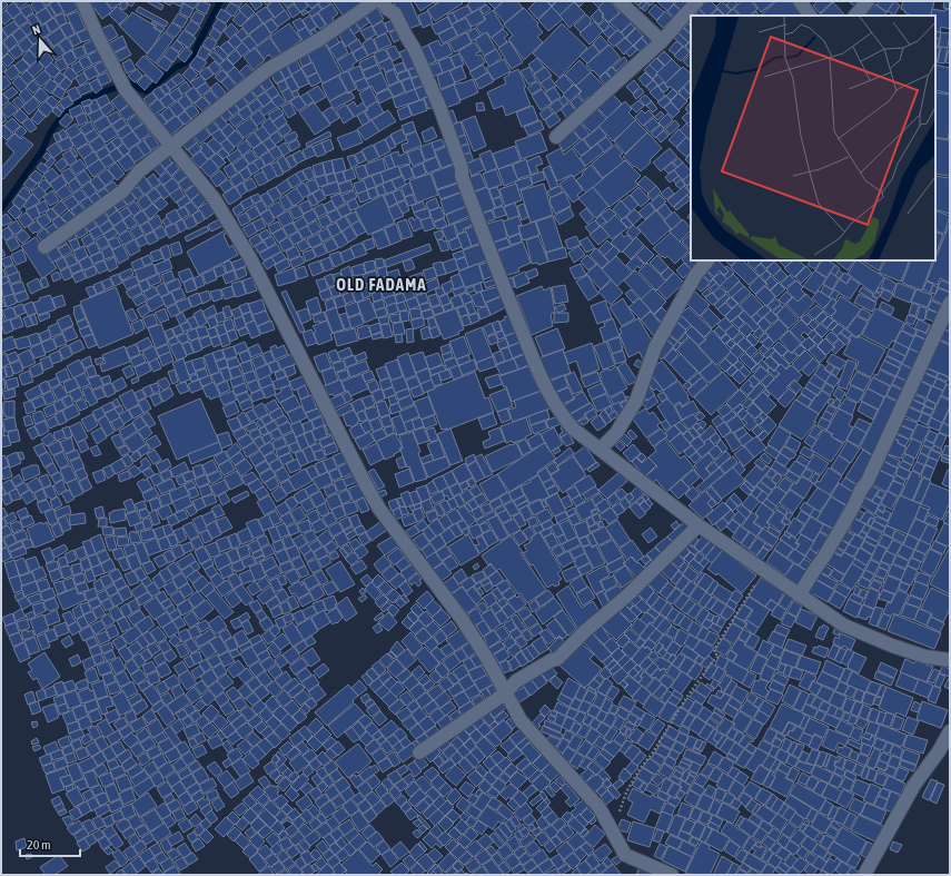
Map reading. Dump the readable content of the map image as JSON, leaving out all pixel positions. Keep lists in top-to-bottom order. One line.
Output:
{"districts":["OLD FADAMA"],"scale_bar":"20 m","north":"top"}
